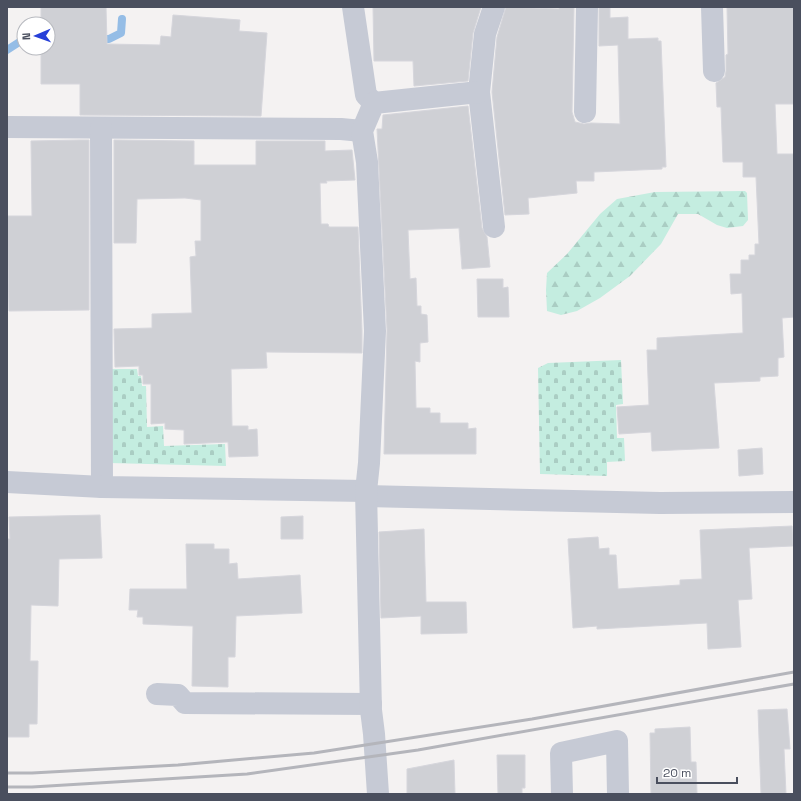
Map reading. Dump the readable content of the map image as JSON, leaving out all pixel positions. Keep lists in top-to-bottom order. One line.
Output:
{"scale_bar":"20 m","north":"left"}
